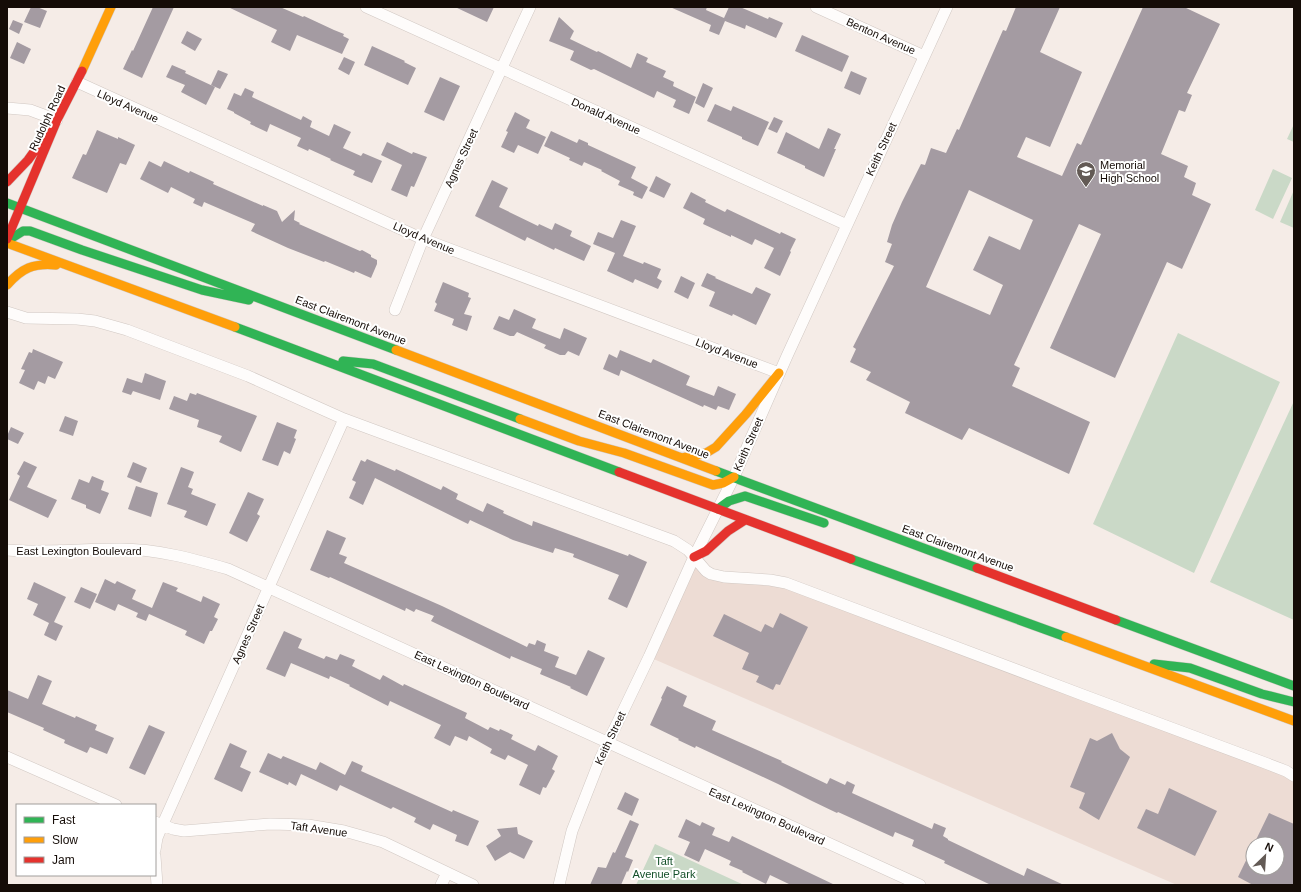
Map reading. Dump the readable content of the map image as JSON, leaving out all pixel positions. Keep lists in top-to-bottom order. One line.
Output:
{"streets":{"main road":["Rudolph Road","East Clairemont Avenue"],"street":["Benton Avenue","Lloyd Avenue","Donald Avenue","Keith Street","Agnes Street","East Lexington Boulevard","Taft Avenue"]},"crossings":[["Benton Avenue","Keith Street"],["Lloyd Avenue","Rudolph Road"],["Lloyd Avenue","Keith Street"],["Lloyd Avenue","Agnes Street"],["Donald Avenue","Keith Street"],["Donald Avenue","Agnes Street"],["Rudolph Road","East Clairemont Avenue"],["Keith Street","East Clairemont Avenue"],["Keith Street","East Lexington Boulevard"],["Agnes Street","East Lexington Boulevard"],["Agnes Street","Taft Avenue"]],"parks":["Taft Avenue Park"],"places":{"school or university":["Memorial High School"]},"legend":["Fast","Slow","Jam"],"north":"top right"}
